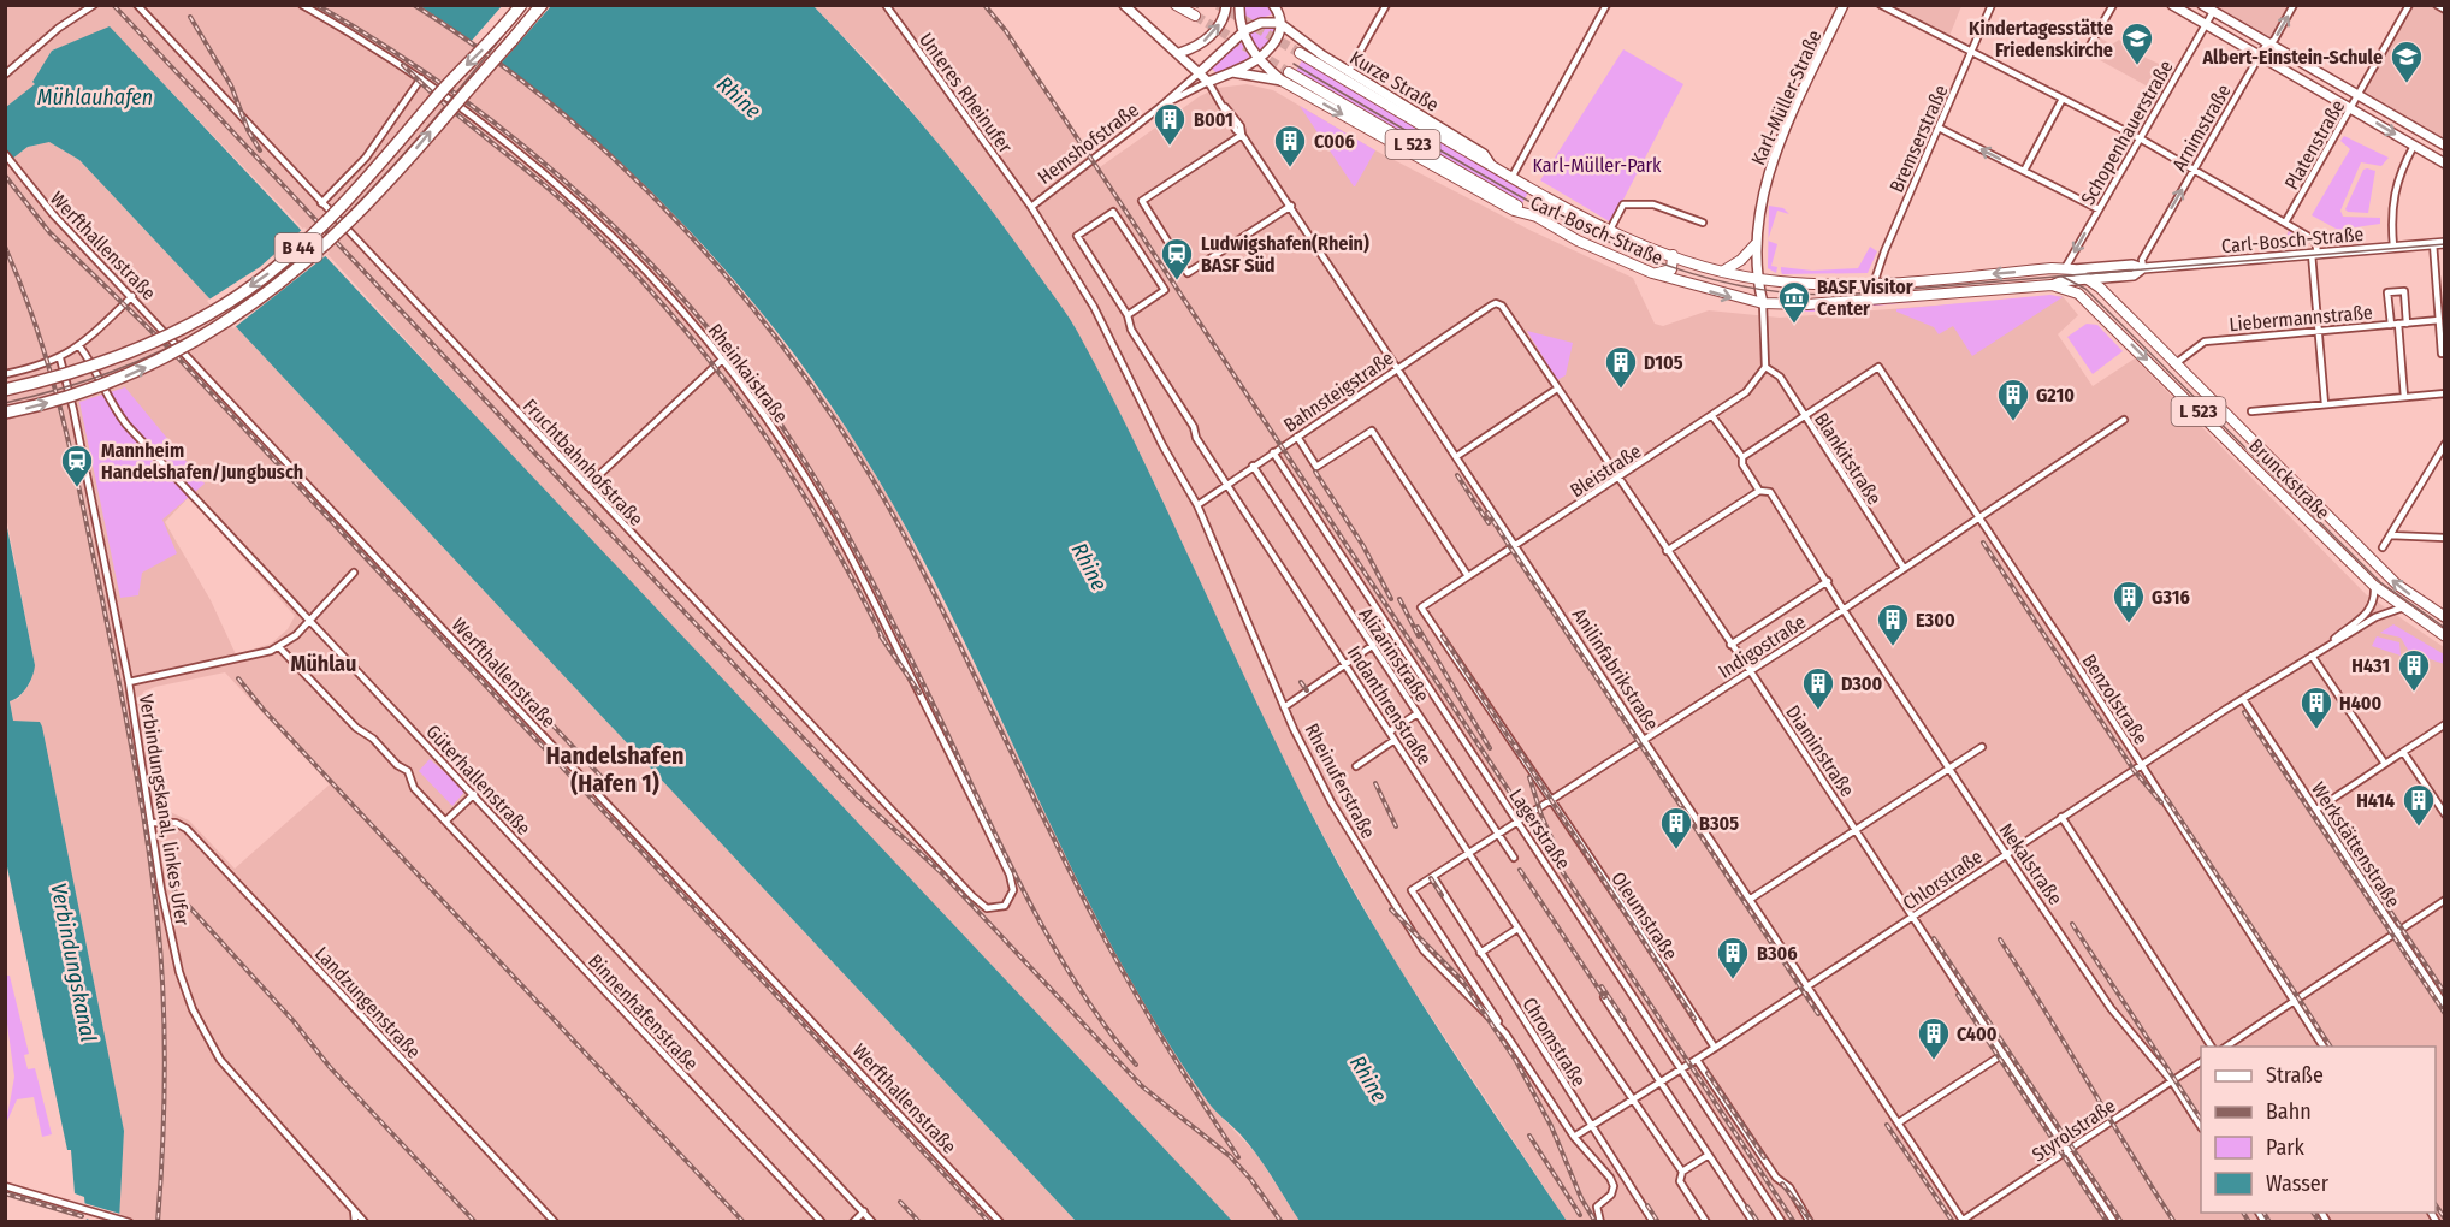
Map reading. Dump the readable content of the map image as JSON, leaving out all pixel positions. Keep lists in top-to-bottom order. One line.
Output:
{"streets":{"highway":["B 44"],"main road":["L 523","Carl-Bosch-Straße","Brunckstraße"],"street":["Kurze Straße","Unteres Rheinufer","Karl-Müller-Straße","Arnimstraße","Schopenhauerstraße","Bremserstraße","Hemshofstraße","Platenstraße","Werfthallenstraße","Liebermannstraße","Rheinkaistraße","Bahnsteigstraße","Blankitstraße","Fruchtbahnhofstraße","Bleistraße","Indigostraße","Alizarinstraße","Anilinfabrikstraße","Benzolstraße","Indanthrenstraße","Diaminstraße","Güterhallenstraße","Rheinuferstraße","Verbindungskanal, linkes Ufer","Lagerstraße","Werkstättenstraße","Nekalstraße","Chlorstraße","Oleumstraße","Landzungenstraße","Binnenhafenstraße","Chromstraße","Styrolstraße"]},"crossings":[["Kurze Straße","Hemshofstraße"],["Kurze Straße","L 523"],["Kurze Straße","Carl-Bosch-Straße"],["Unteres Rheinufer","Hemshofstraße"],["Unteres Rheinufer","Rheinuferstraße"],["Karl-Müller-Straße","Carl-Bosch-Straße"],["Karl-Müller-Straße","Blankitstraße"],["Karl-Müller-Straße","Bleistraße"],["Arnimstraße","Carl-Bosch-Straße"],["Schopenhauerstraße","Carl-Bosch-Straße"],["Schopenhauerstraße","Brunckstraße"],["Bremserstraße","Carl-Bosch-Straße"],["Hemshofstraße","Anilinfabrikstraße"],["L 523","Carl-Bosch-Straße"],["Carl-Bosch-Straße","Brunckstraße"],["Liebermannstraße","Brunckstraße"],["Rheinkaistraße","Fruchtbahnhofstraße"],["Bahnsteigstraße","Alizarinstraße"],["Bahnsteigstraße","Anilinfabrikstraße"],["Bahnsteigstraße","Indanthrenstraße"],["Bahnsteigstraße","Diaminstraße"],["Bahnsteigstraße","Rheinuferstraße"],["Bahnsteigstraße","Lagerstraße"],["Blankitstraße","Bleistraße"],["Blankitstraße","Indigostraße"],["Blankitstraße","Benzolstraße"],["Bleistraße","Anilinfabrikstraße"],["Bleistraße","Diaminstraße"],["Bleistraße","Oleumstraße"],["Indigostraße","Alizarinstraße"],["Indigostraße","Anilinfabrikstraße"],["Indigostraße","Benzolstraße"],["Indigostraße","Indanthrenstraße"],["Indigostraße","Diaminstraße"],["Indigostraße","Rheinuferstraße"],["Indigostraße","Lagerstraße"],["Indigostraße","Nekalstraße"],["Indigostraße","Oleumstraße"],["Indigostraße","Chromstraße"],["Anilinfabrikstraße","Chlorstraße"],["Anilinfabrikstraße","Styrolstraße"],["Benzolstraße","Chlorstraße"],["Indanthrenstraße","Chlorstraße"],["Diaminstraße","Chlorstraße"],["Diaminstraße","Styrolstraße"],["Rheinuferstraße","Chlorstraße"],["Verbindungskanal, linkes Ufer","Landzungenstraße"],["Lagerstraße","Chlorstraße"],["Werkstättenstraße","Chlorstraße"],["Nekalstraße","Chlorstraße"],["Nekalstraße","Styrolstraße"],["Chlorstraße","Oleumstraße"],["Chlorstraße","Chromstraße"]],"one_way":["Arnimstraße"],"districts":["Mühlau","Handelshafen (Hafen 1)"],"water":["Mühlauhafen","Rhine","Verbindungskanal"],"parks":["Karl-Müller-Park"],"places":{"school or university":["Kindertagesstätte Friedenskirche","Albert-Einstein-Schule"],"building":["B001","C006","D105","G210","G316","E300","H431","D300","H400","H414","B305","B306","C400"],"station":["Ludwigshafen(Rhein) BASF Süd","Mannheim Handelshafen/Jungbusch"],"museum":["BASF Visitor Center"]},"legend":["Straße","Bahn","Park","Wasser"]}
